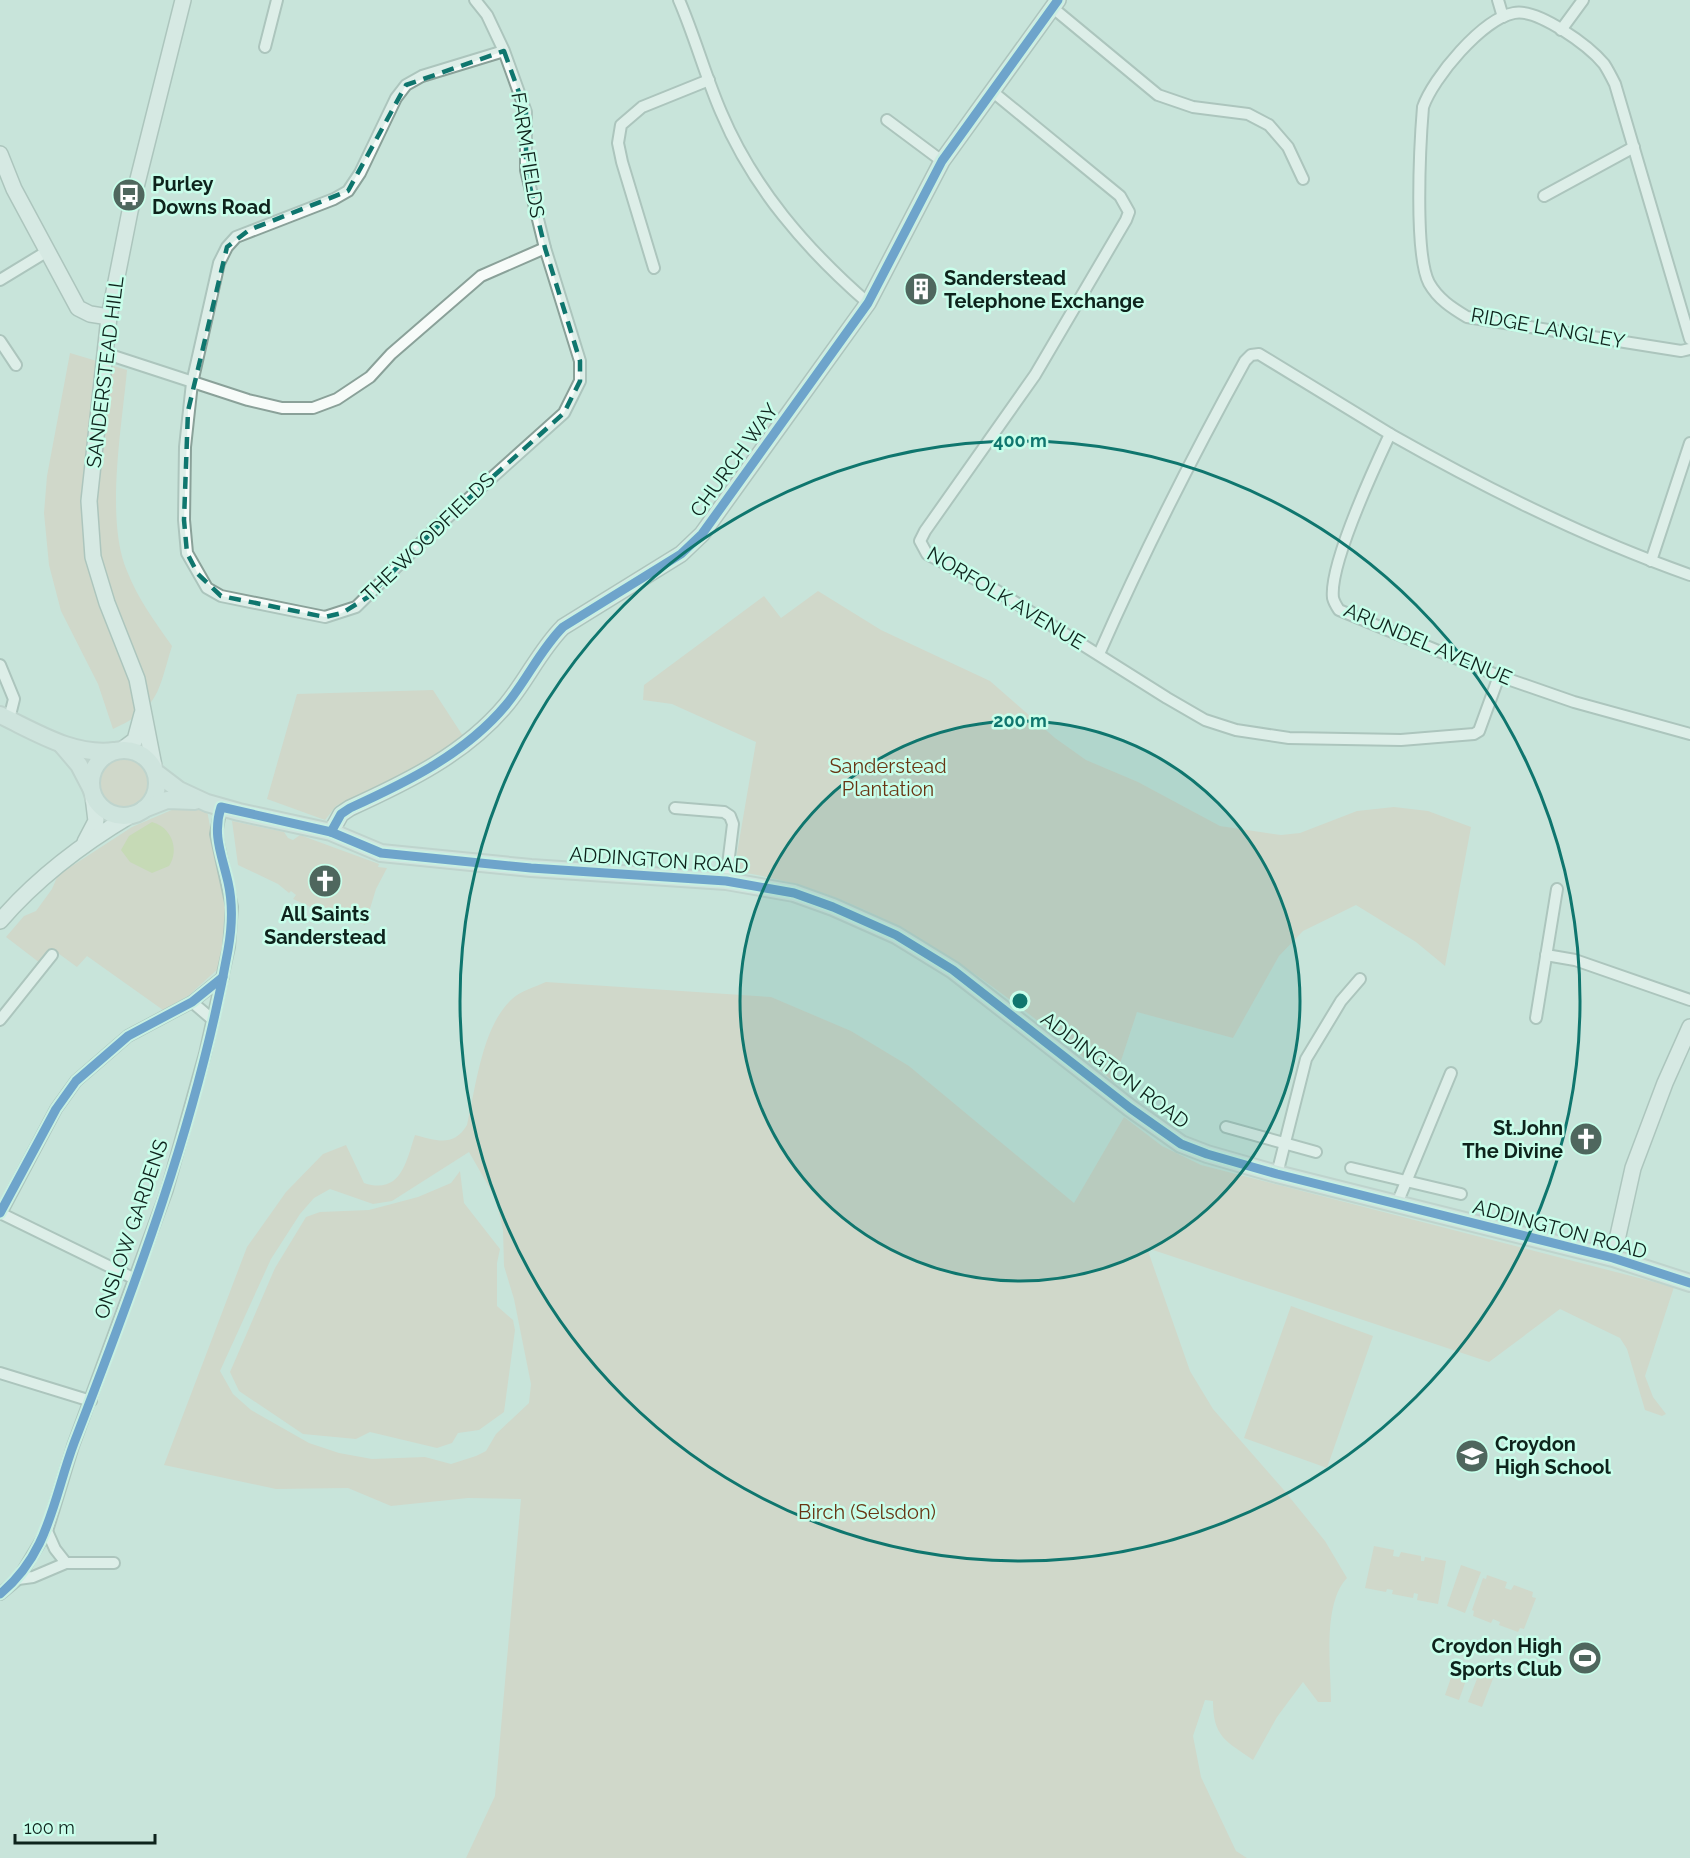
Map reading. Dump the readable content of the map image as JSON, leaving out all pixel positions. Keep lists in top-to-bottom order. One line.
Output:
{"streets":{"main road":["ADDINGTON ROAD"],"street":["FARM FIELDS","RIDGE LANGLEY","SANDERSTEAD HILL","CHURCH WAY","THE WOODFIELDS","NORFOLK AVENUE","ARUNDEL AVENUE","ONSLOW GARDENS"]},"crossings":[["FARM FIELDS","THE WOODFIELDS"],["CHURCH WAY","NORFOLK AVENUE"],["CHURCH WAY","ADDINGTON ROAD"],["NORFOLK AVENUE","ARUNDEL AVENUE"],["ADDINGTON ROAD","ONSLOW GARDENS"]],"parks":["Sanderstead Plantation","Birch (Selsdon)"],"places":{"bus stop":["Purley Downs Road"],"building":["Sanderstead Telephone Exchange"],"church":["All Saints Sanderstead","St.John The Divine"],"school or university":["Croydon High School"],"sports":["Croydon High Sports Club"]},"scale_bar":"100 m","rings":["400 m","200 m"]}
